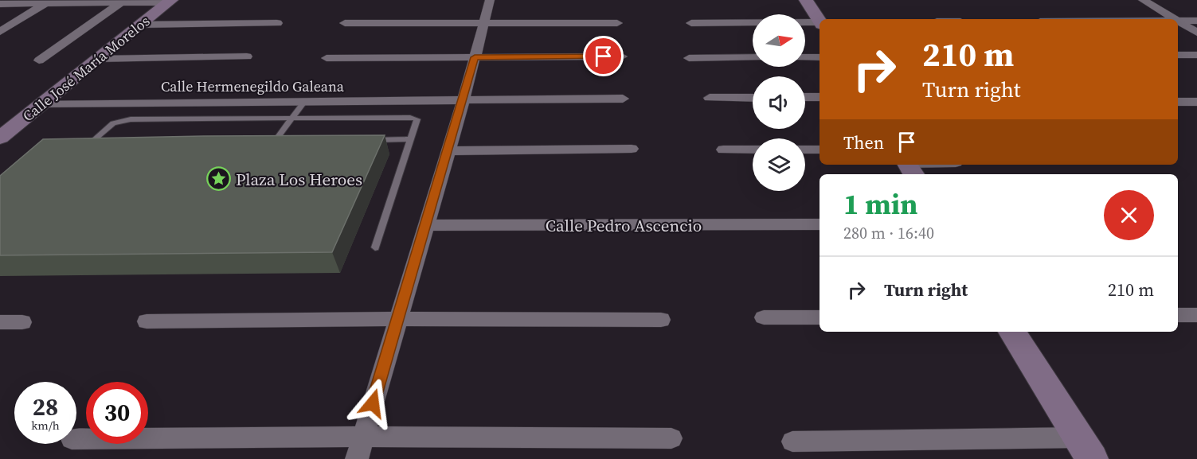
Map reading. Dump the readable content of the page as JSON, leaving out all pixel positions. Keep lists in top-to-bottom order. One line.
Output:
{"streets":{"street":["Calle José María Morelos","Calle Hermenegildo Galeana","Calle Pedro Ascencio"]},"crossings":[["Calle José María Morelos","Calle Hermenegildo Galeana"]],"places":{"place":["Plaza Los Heroes"]},"north":"right","page":{"turn":["210 m","Turn right"],"then":"Then","heading":["1 min","280 m · 16:40"],"list":[{"name":"Turn right","value":"210 m"}],"speed":"28 km/h","limit":"30"}}
